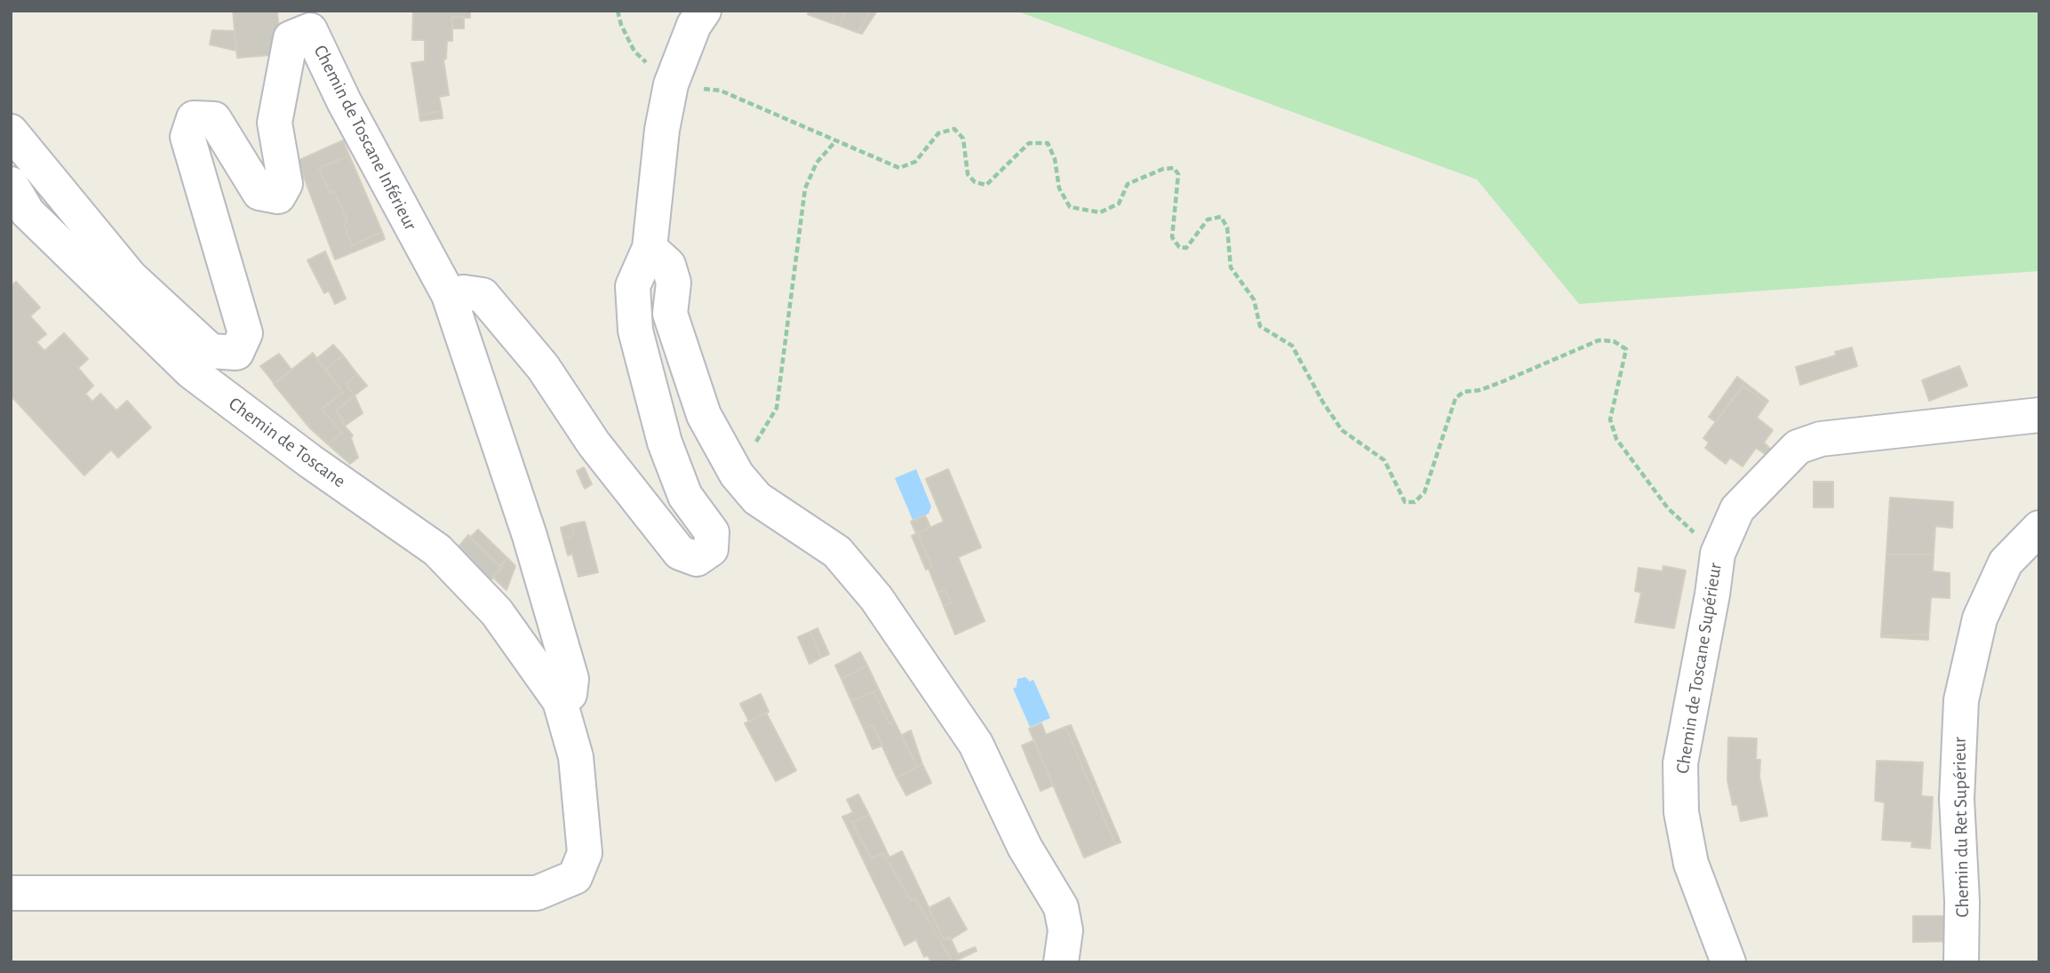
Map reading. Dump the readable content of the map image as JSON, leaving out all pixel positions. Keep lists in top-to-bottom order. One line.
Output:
{"streets":{"street":["Chemin de Toscane Inférieur","Chemin de Toscane","Chemin de Toscane Supérieur","Chemin du Ret Supérieur"]}}
